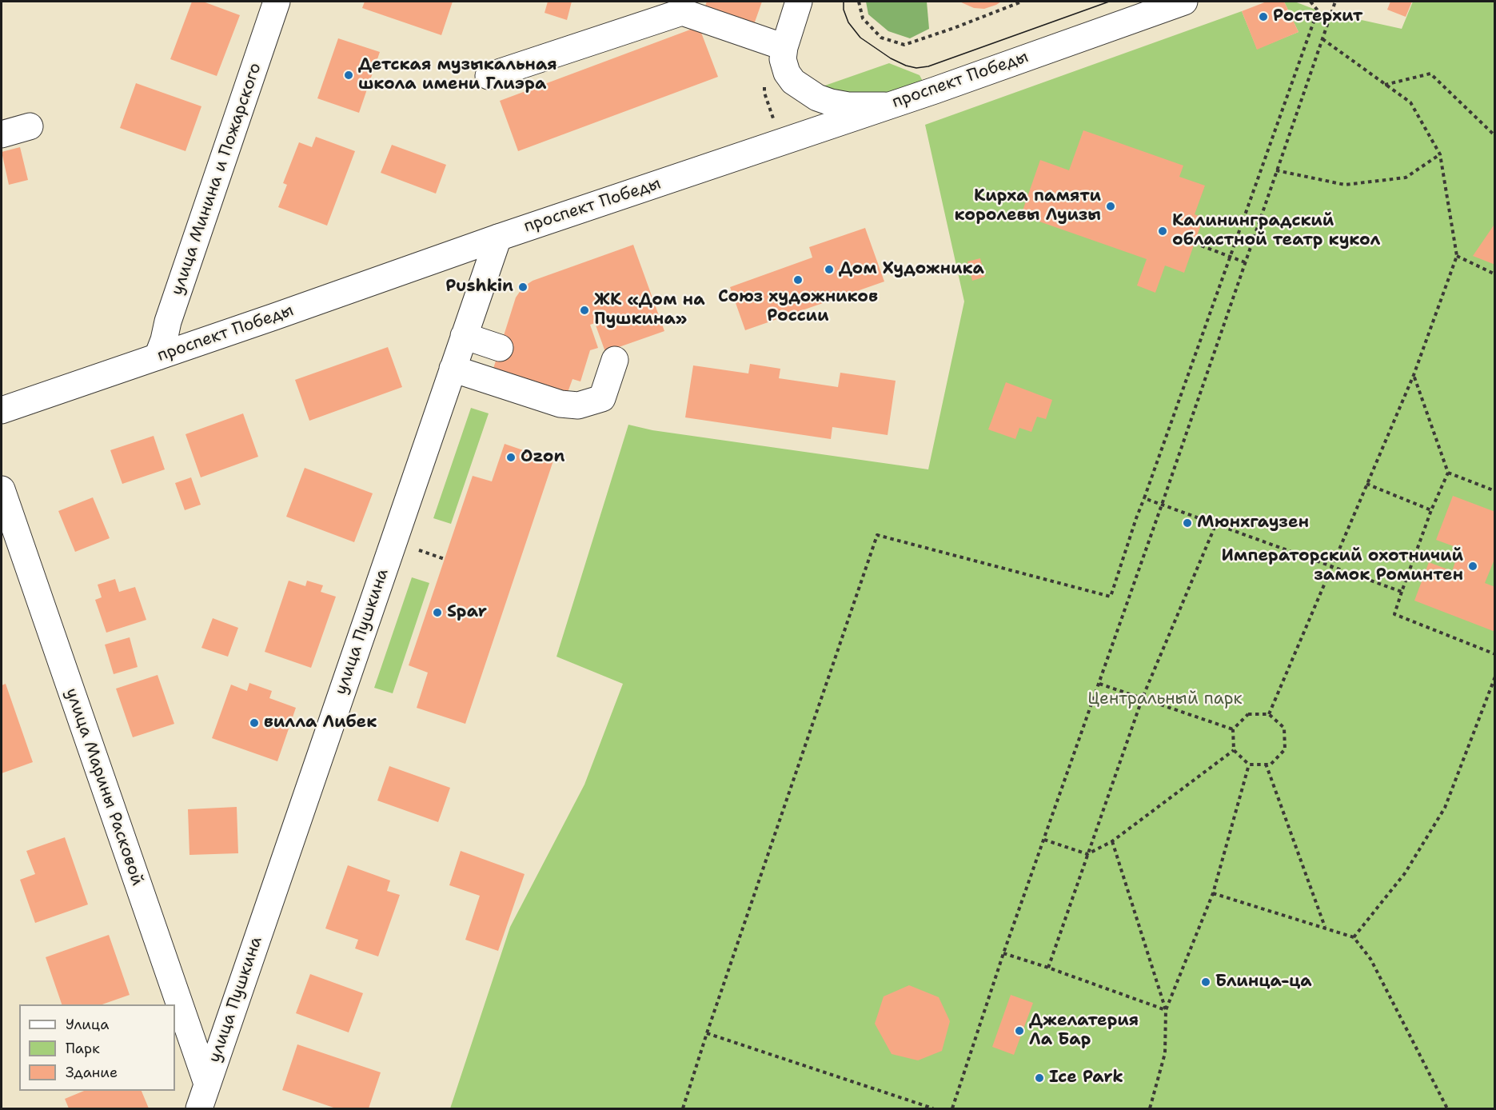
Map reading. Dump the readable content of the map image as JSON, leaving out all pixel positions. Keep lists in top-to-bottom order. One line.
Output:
{"streets":{"street":["проспект Победы","улица Минина и Пожарского","улица Пушкина","улица Марины Расковой"]},"crossings":[["проспект Победы","улица Минина и Пожарского"],["проспект Победы","улица Пушкина"],["улица Пушкина","улица Марины Расковой"]],"parks":["Центральный парк"],"places":["Ростерхит","Детская музыкальная школа имени Глиэра","Кирха памяти королевы Луизы","Калининградский областной театр кукол","Дом Художника","Союз художников России","Pushkin","ЖК «Дом на Пушкина»","Ozon","Мюнхгаузен","Императорский охотничий замок Роминтен","Spar","вилла Либек","Блинца-ца","Джелатерия Ла Бар","Ice Park"],"legend":["Улица","Парк","Здание"]}
